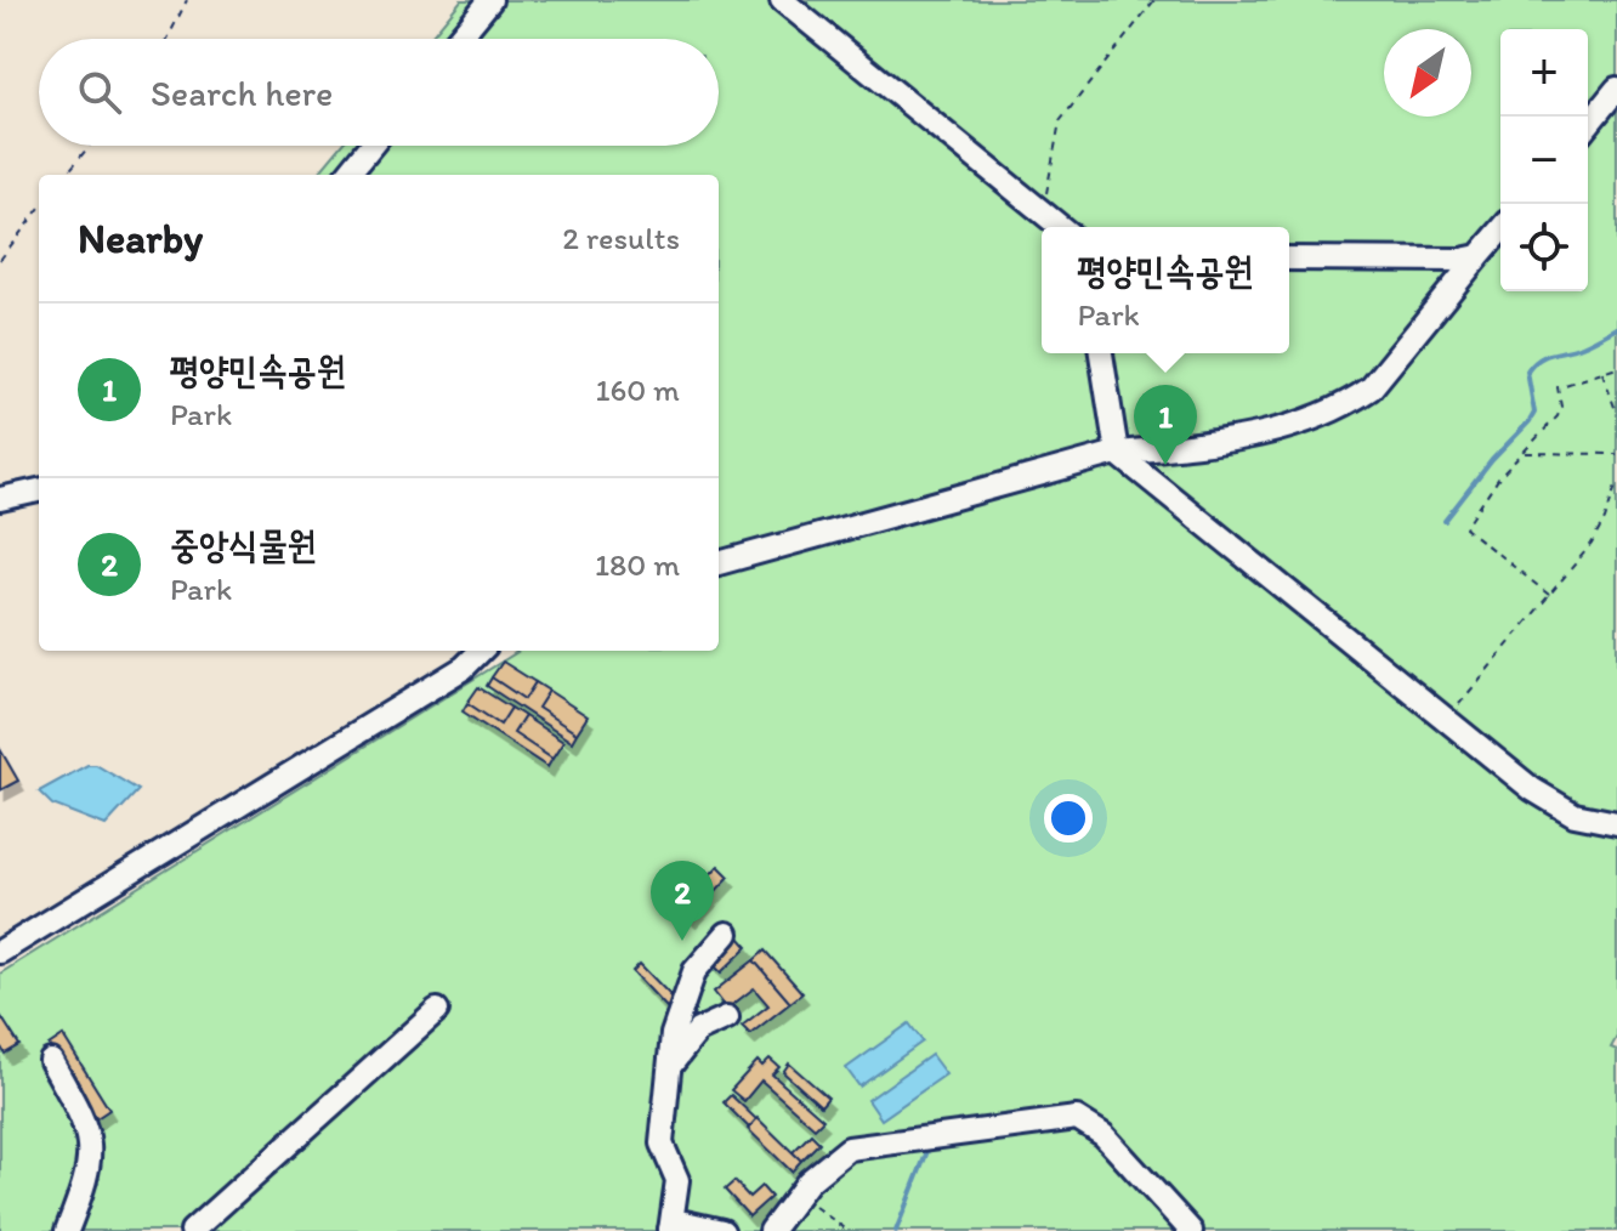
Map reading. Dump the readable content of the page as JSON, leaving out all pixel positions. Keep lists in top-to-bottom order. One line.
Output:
{"north":"bottom left","page":{"map_buttons":["+","−"],"search":"Search here","heading":["Nearby","2 results"],"popup":["평양민속공원","Park"],"list":[{"mark":"1","name":"평양민속공원","note":"Park","value":"160 m"},{"mark":"2","name":"중앙식물원","note":"Park","value":"180 m"}],"pins":["1","2"]}}
